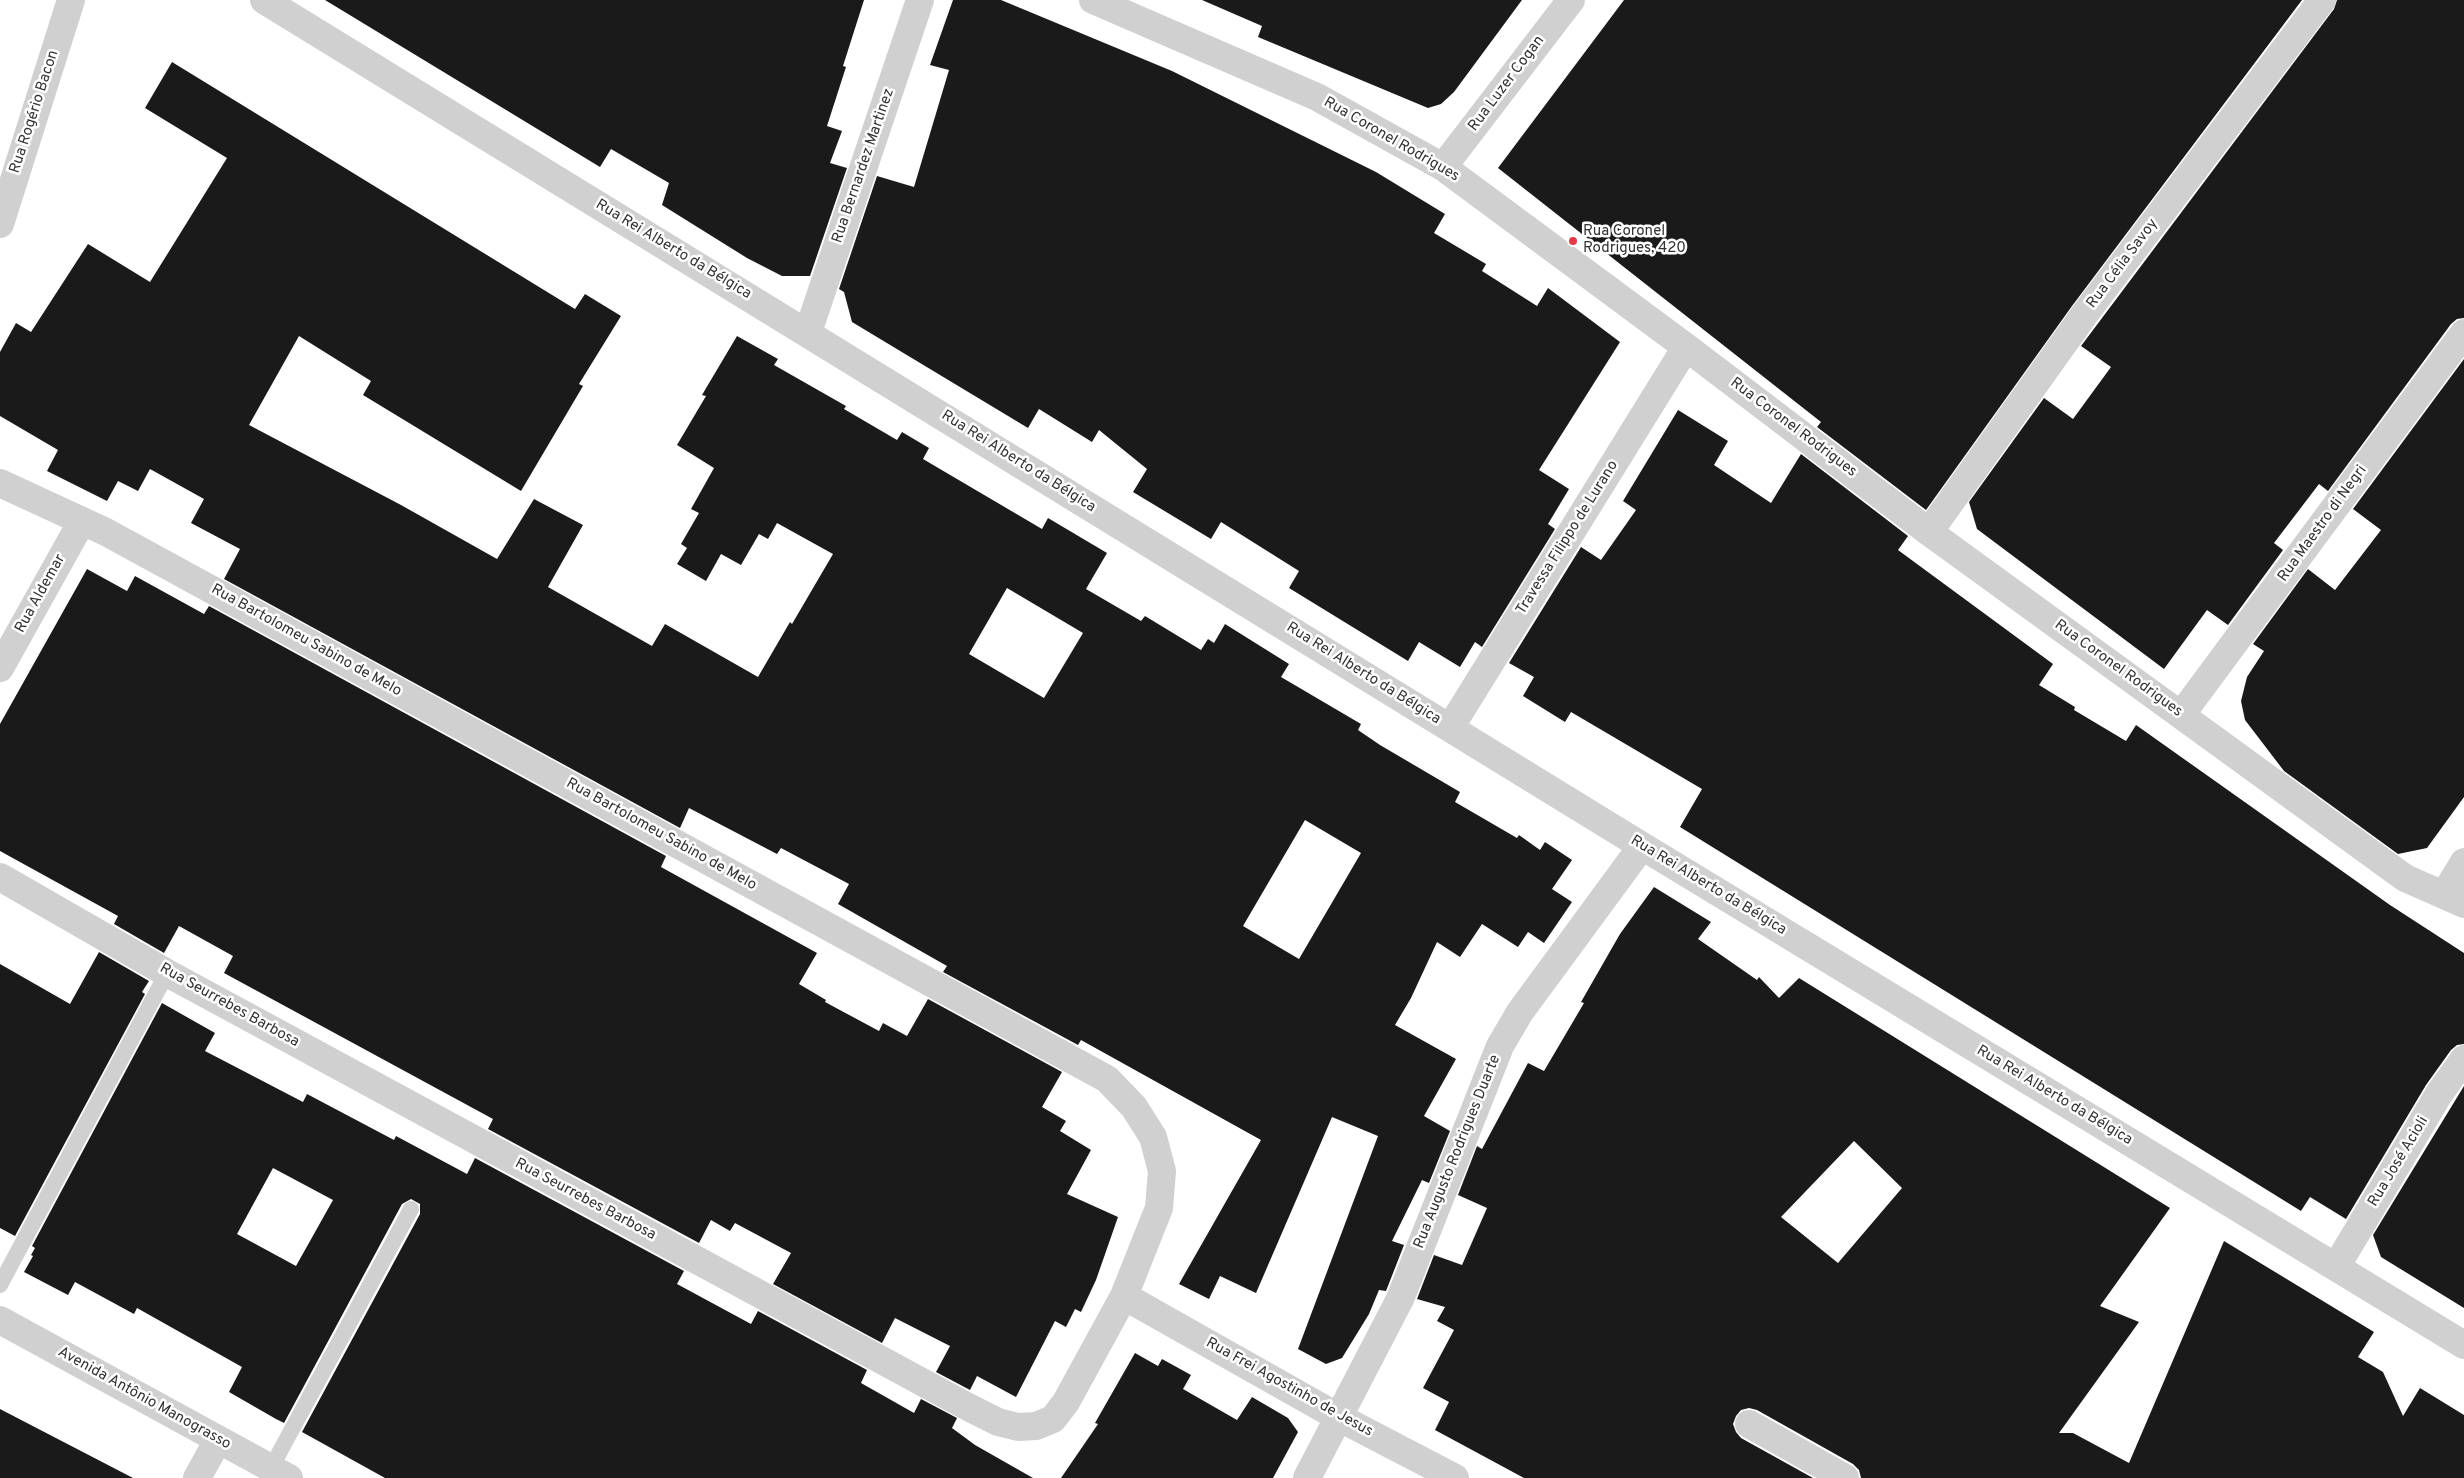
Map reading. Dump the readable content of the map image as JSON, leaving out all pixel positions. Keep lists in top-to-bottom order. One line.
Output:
{"streets":{"street":["Rua Luzer Cogan","Rua Rogério Bacon","Rua Coronel Rodrigues","Rua Bernardez Martinez","Rua Rei Alberto da Bélgica","Rua Célia Savoy","Rua Maestro di Negri","Travessa Filippo de Lurano","Rua Aldemar","Rua Bartolomeu Sabino de Melo","Rua Seurrebes Barbosa","Rua Augusto Rodrigues Duarte","Rua José Acioli","Rua Frei Agostinho de Jesus","Avenida Antônio Manograsso"]},"crossings":[["Rua Luzer Cogan","Rua Coronel Rodrigues"],["Rua Coronel Rodrigues","Rua Célia Savoy"],["Rua Coronel Rodrigues","Rua Maestro di Negri"],["Rua Coronel Rodrigues","Travessa Filippo de Lurano"],["Rua Bernardez Martinez","Rua Rei Alberto da Bélgica"],["Rua Rei Alberto da Bélgica","Travessa Filippo de Lurano"],["Rua Rei Alberto da Bélgica","Rua Augusto Rodrigues Duarte"],["Rua Rei Alberto da Bélgica","Rua José Acioli"],["Rua Aldemar","Rua Bartolomeu Sabino de Melo"],["Rua Bartolomeu Sabino de Melo","Rua Seurrebes Barbosa"],["Rua Bartolomeu Sabino de Melo","Rua Frei Agostinho de Jesus"],["Rua Seurrebes Barbosa","Rua Frei Agostinho de Jesus"],["Rua Augusto Rodrigues Duarte","Rua Frei Agostinho de Jesus"]],"places":["Rua Coronel Rodrigues, 420"]}
